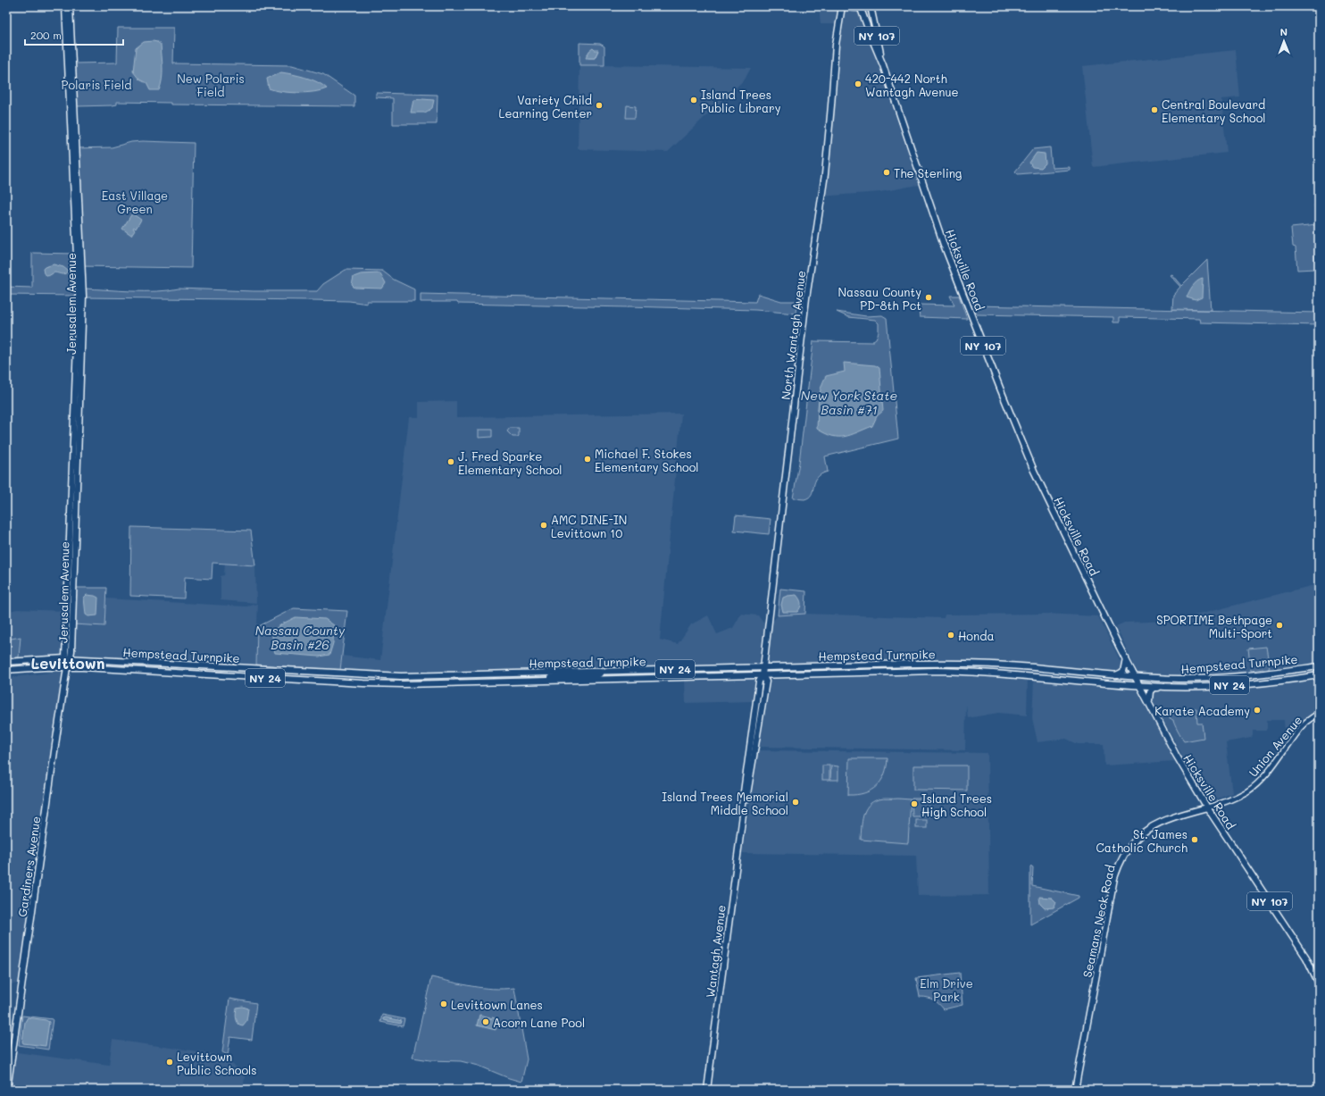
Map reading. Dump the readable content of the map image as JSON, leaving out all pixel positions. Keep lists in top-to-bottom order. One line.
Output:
{"streets":{"main road":["NY 107","Hicksville Road","Jerusalem Avenue","North Wantagh Avenue","Hempstead Turnpike","NY 24","Gardiners Avenue","Seamans Neck Road","Wantagh Avenue"],"street":["Union Avenue"]},"crossings":[["Hicksville Road","Hempstead Turnpike"],["Hicksville Road","Union Avenue"],["Hicksville Road","Seamans Neck Road"],["Jerusalem Avenue","Hempstead Turnpike"],["Jerusalem Avenue","Gardiners Avenue"],["North Wantagh Avenue","Hempstead Turnpike"],["North Wantagh Avenue","Wantagh Avenue"],["Hempstead Turnpike","Gardiners Avenue"],["Hempstead Turnpike","Wantagh Avenue"],["Union Avenue","Seamans Neck Road"]],"districts":["Levittown"],"water":["New York State Basin #71","Nassau County Basin #26"],"parks":["New Polaris Field","Polaris Field","East Village Green","Elm Drive Park"],"places":["420-442 North Wantagh Avenue","Island Trees Public Library","Variety Child Learning Center","Central Boulevard Elementary School","The Sterling","Nassau County PD-8th Pct","Michael F. Stokes Elementary School","J. Fred Sparke Elementary School","AMC DINE-IN Levittown 10","SPORTIME Bethpage Multi-Sport","Honda","Karate Academy","Island Trees Memorial Middle School","Island Trees High School","St. James Catholic Church","Levittown Lanes","Acorn Lane Pool","Levittown Public Schools"],"scale_bar":"200 m","north":"top"}
